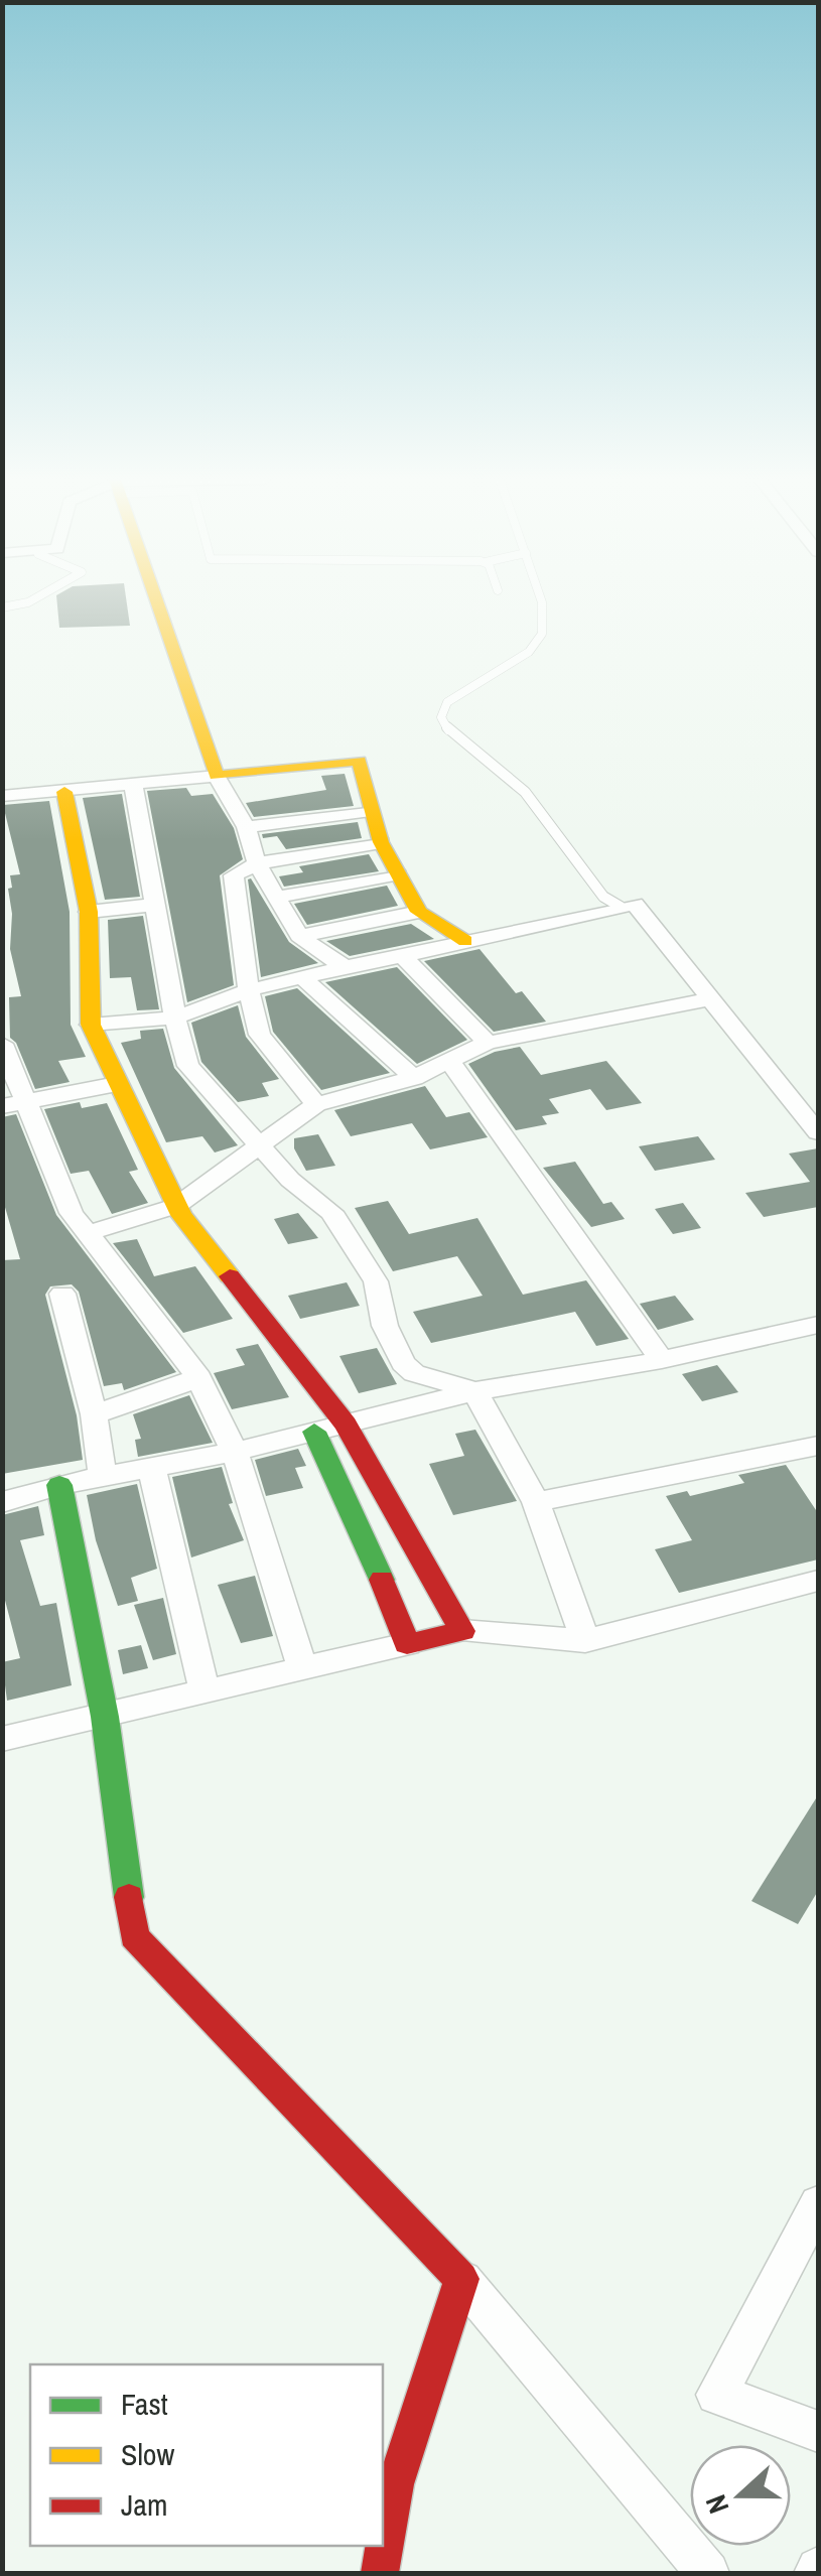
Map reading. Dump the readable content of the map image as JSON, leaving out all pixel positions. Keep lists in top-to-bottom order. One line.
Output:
{"legend":["Fast","Slow","Jam"],"north":"left"}
